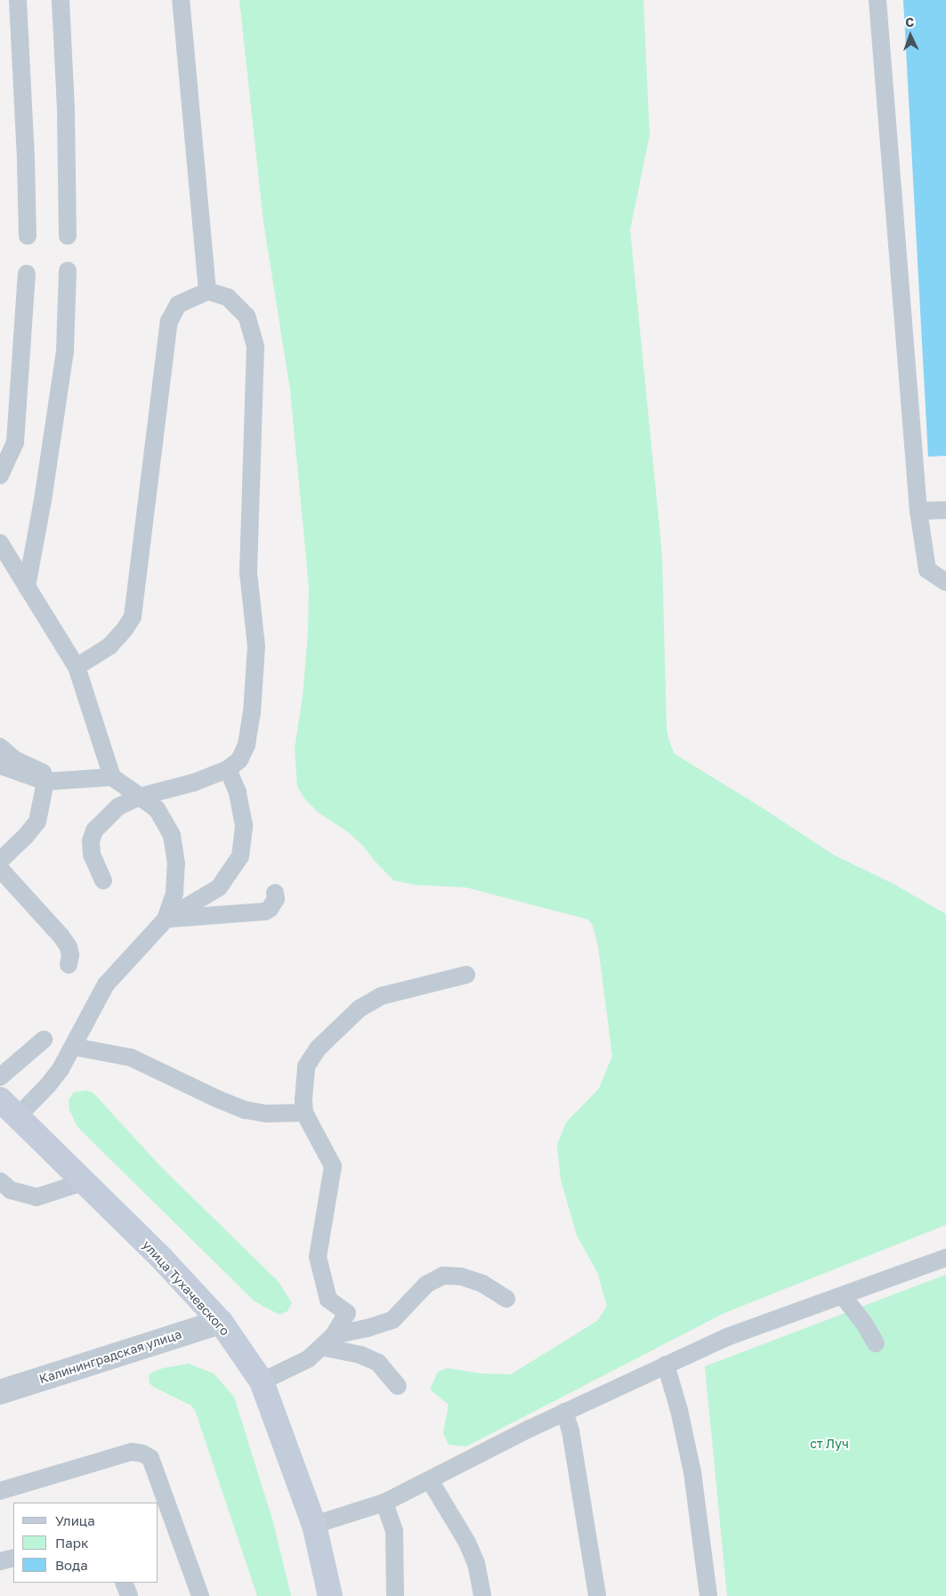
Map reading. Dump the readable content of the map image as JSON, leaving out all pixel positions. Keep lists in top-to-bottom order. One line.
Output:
{"streets":{"street":["улица Тухачевского","Калининградская улица"]},"crossings":[["улица Тухачевского","Калининградская улица"]],"parks":["ст Луч"],"legend":["Улица","Парк","Вода"],"north":"top"}
